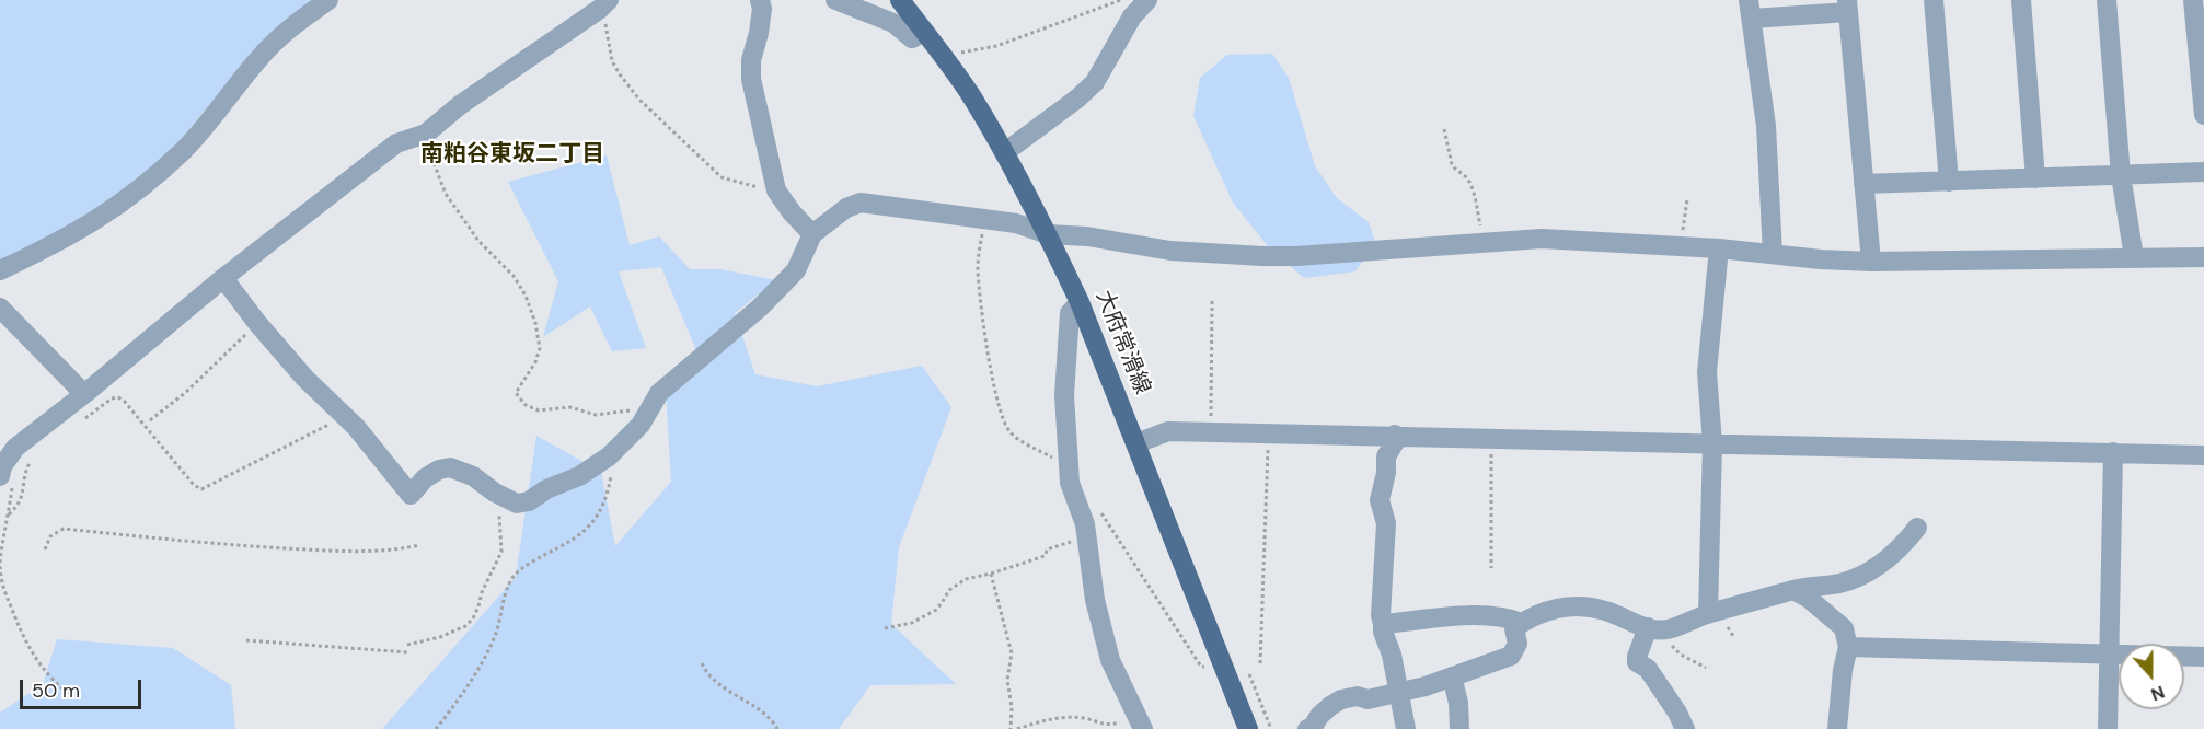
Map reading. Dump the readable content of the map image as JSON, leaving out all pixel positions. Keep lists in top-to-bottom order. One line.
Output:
{"streets":{"main road":["大府常滑線"]},"districts":["南粕谷東坂二丁目"],"scale_bar":"50 m","north":"bottom"}
